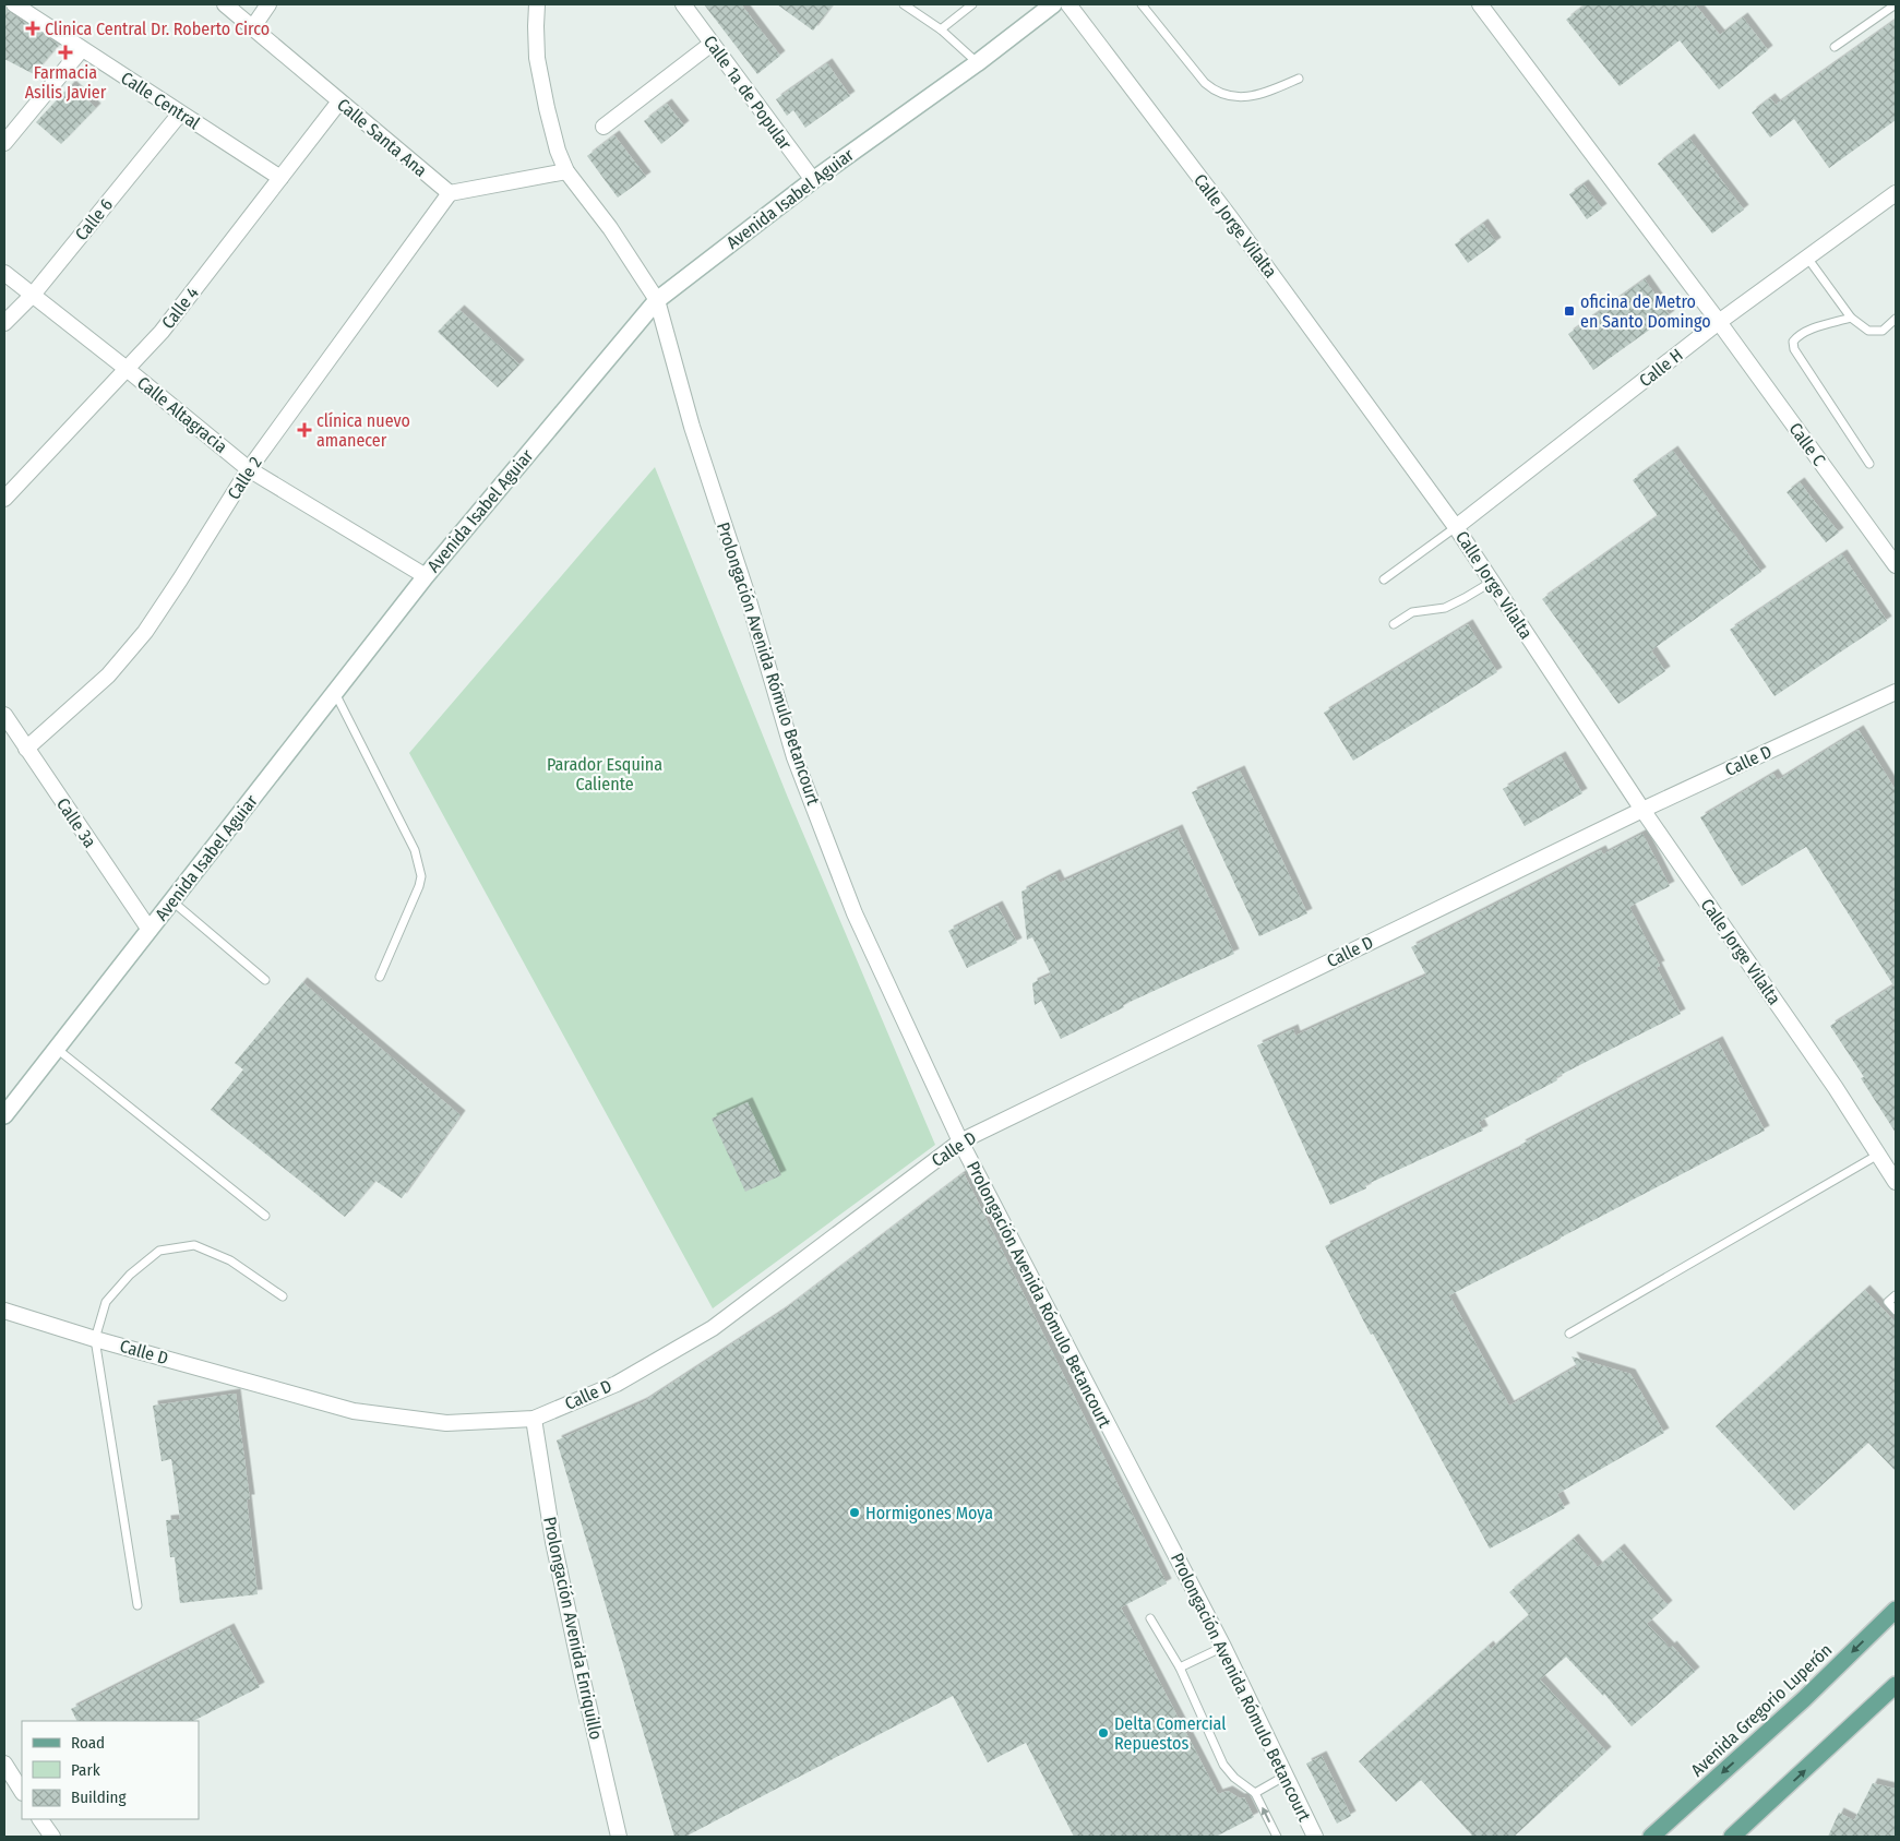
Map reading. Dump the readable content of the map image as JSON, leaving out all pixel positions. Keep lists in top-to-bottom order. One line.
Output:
{"streets":{"main road":["Avenida Isabel Aguiar","Avenida Gregorio Luperón"],"street":["Calle 1a de Popular","Calle Central","Calle Santa Ana","Calle 6","Calle Jorge Vilalta","Calle 4","Calle H","Calle Altagracia","Calle C","Calle 2","Prolongación Avenida Rómulo Betancourt","Calle D","Calle 3a","Prolongación Avenida Enriquillo"]},"crossings":[["Calle 1a de Popular","Avenida Isabel Aguiar"],["Calle Central","Calle 6"],["Calle Central","Calle 4"],["Calle Santa Ana","Calle 4"],["Calle Santa Ana","Calle 2"],["Avenida Isabel Aguiar","Calle Altagracia"],["Avenida Isabel Aguiar","Prolongación Avenida Rómulo Betancourt"],["Avenida Isabel Aguiar","Calle 3a"],["Calle 6","Calle Altagracia"],["Calle Jorge Vilalta","Calle H"],["Calle Jorge Vilalta","Calle D"],["Calle 4","Calle Altagracia"],["Calle H","Calle C"],["Calle Altagracia","Calle 2"],["Calle 2","Calle 3a"],["Prolongación Avenida Rómulo Betancourt","Calle D"],["Calle D","Prolongación Avenida Enriquillo"]],"parks":["Parador Esquina Caliente"],"places":{"health":["Clinica Central Dr. Roberto Circo","Farmacia Asilis Javier","clínica nuevo amanecer"],"transit":["oficina de Metro en Santo Domingo"],"other":["Hormigones Moya","Delta Comercial Repuestos"]},"legend":["Road","Park","Building"]}
